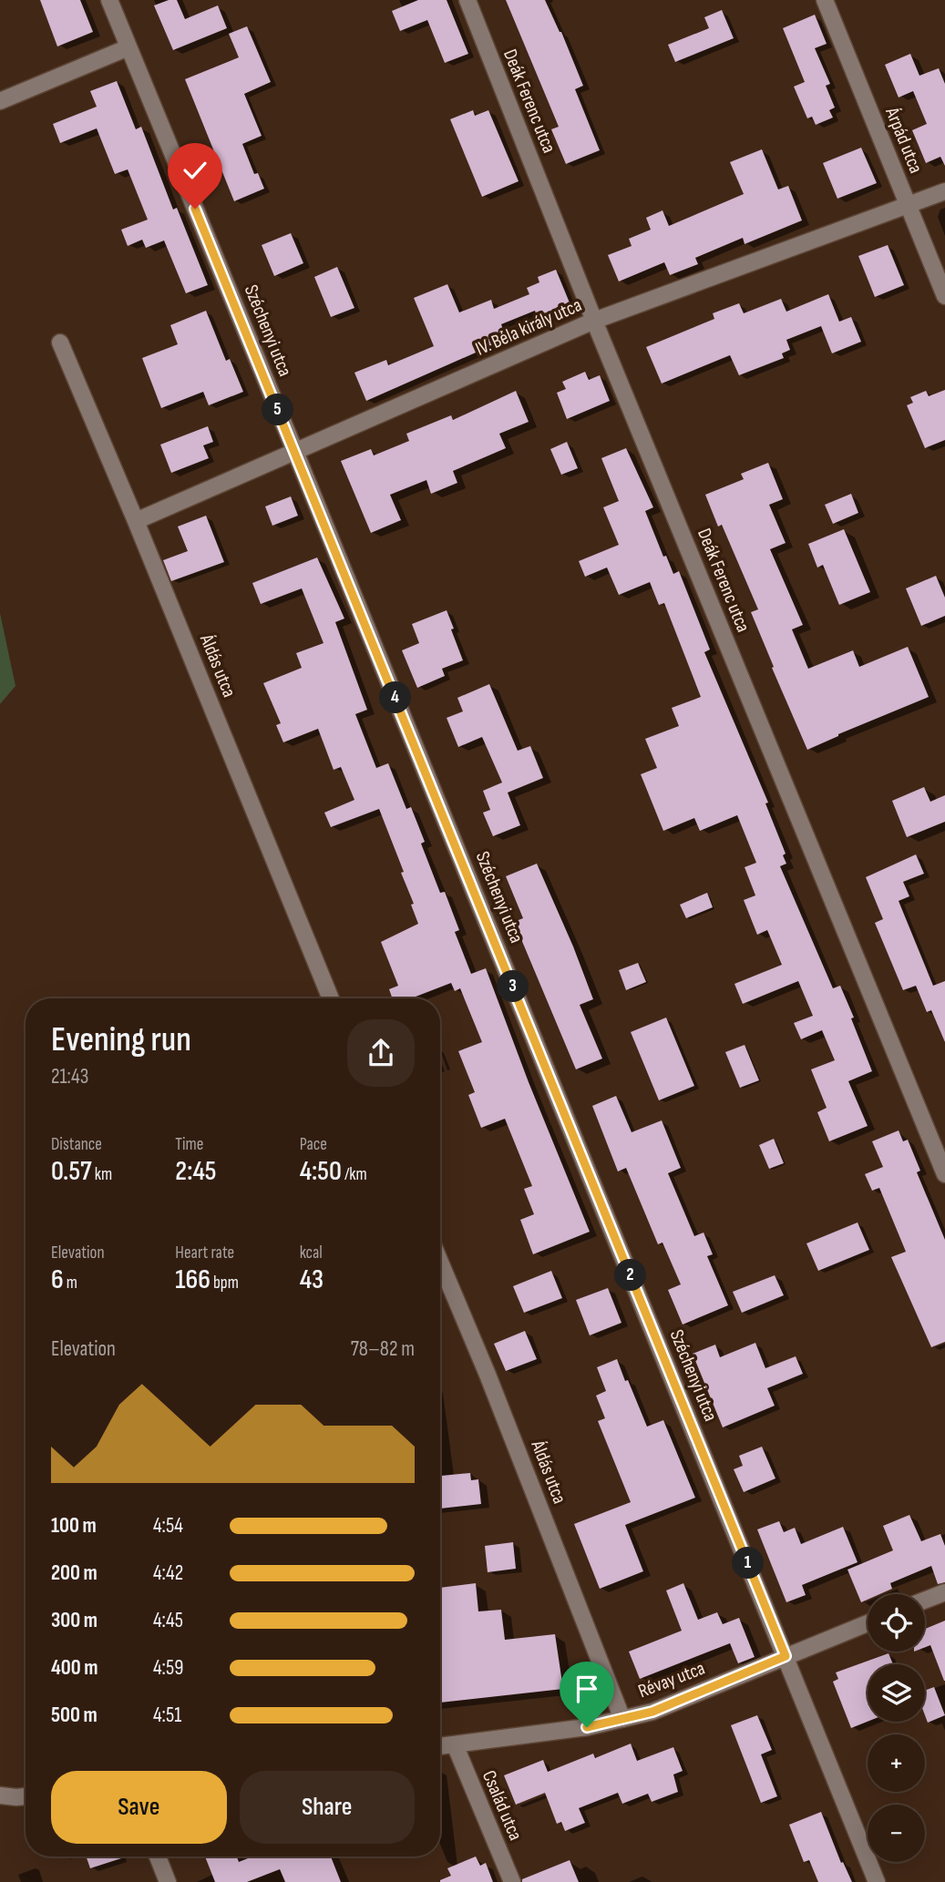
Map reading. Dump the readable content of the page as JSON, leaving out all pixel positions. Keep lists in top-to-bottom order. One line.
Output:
{"streets":{"street":["Deák Ferenc utca","Árpád utca","IV. Béla király utca","Széchenyi utca","Áldás utca","Révay utca","Család utca"]},"crossings":[["Deák Ferenc utca","IV. Béla király utca"],["Árpád utca","IV. Béla király utca"],["IV. Béla király utca","Széchenyi utca"],["IV. Béla király utca","Áldás utca"],["Széchenyi utca","Révay utca"],["Áldás utca","Révay utca"],["Révay utca","Család utca"]],"page":{"pins":["5","4","3","2","1"],"heading":["Evening run","21:43"],"stats":[["Distance","0.57 km"],["Time","2:45"],["Pace","4:50 /km"],["Elevation","6 m"],["Heart rate","166 bpm"],["kcal","43"]],"chart":["Elevation","78–82 m"],"list":[{"name":"100 m","note":"4:54"},{"name":"200 m","note":"4:42"},{"name":"300 m","note":"4:45"},{"name":"400 m","note":"4:59"},{"name":"500 m","note":"4:51"}],"map_buttons":["+","−"],"buttons":["Save","Share"]}}
